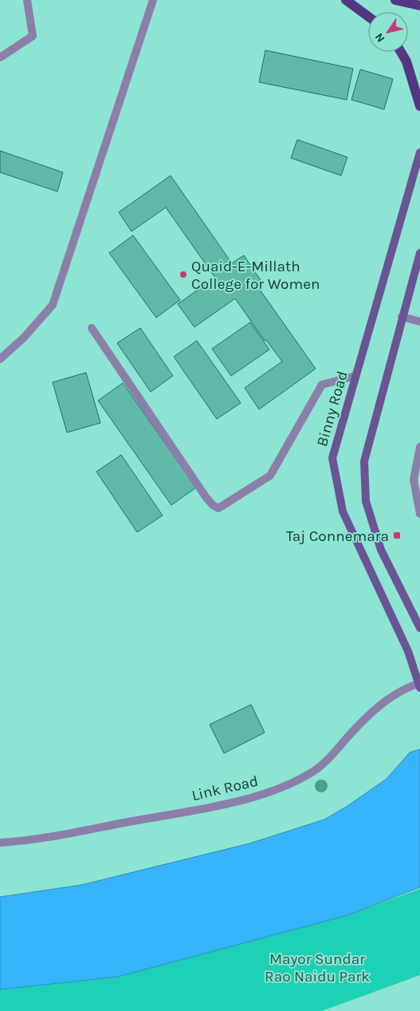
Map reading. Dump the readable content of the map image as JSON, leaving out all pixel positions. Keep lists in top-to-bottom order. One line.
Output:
{"streets":{"main road":["Binny Road"],"street":["Link Road"]},"crossings":[["Binny Road","Link Road"]],"parks":["Mayor Sundar Rao Naidu Park"],"places":{"other":["Quaid-E-Millath College for Women"],"transit":["Taj Connemara"]},"north":"bottom left"}
